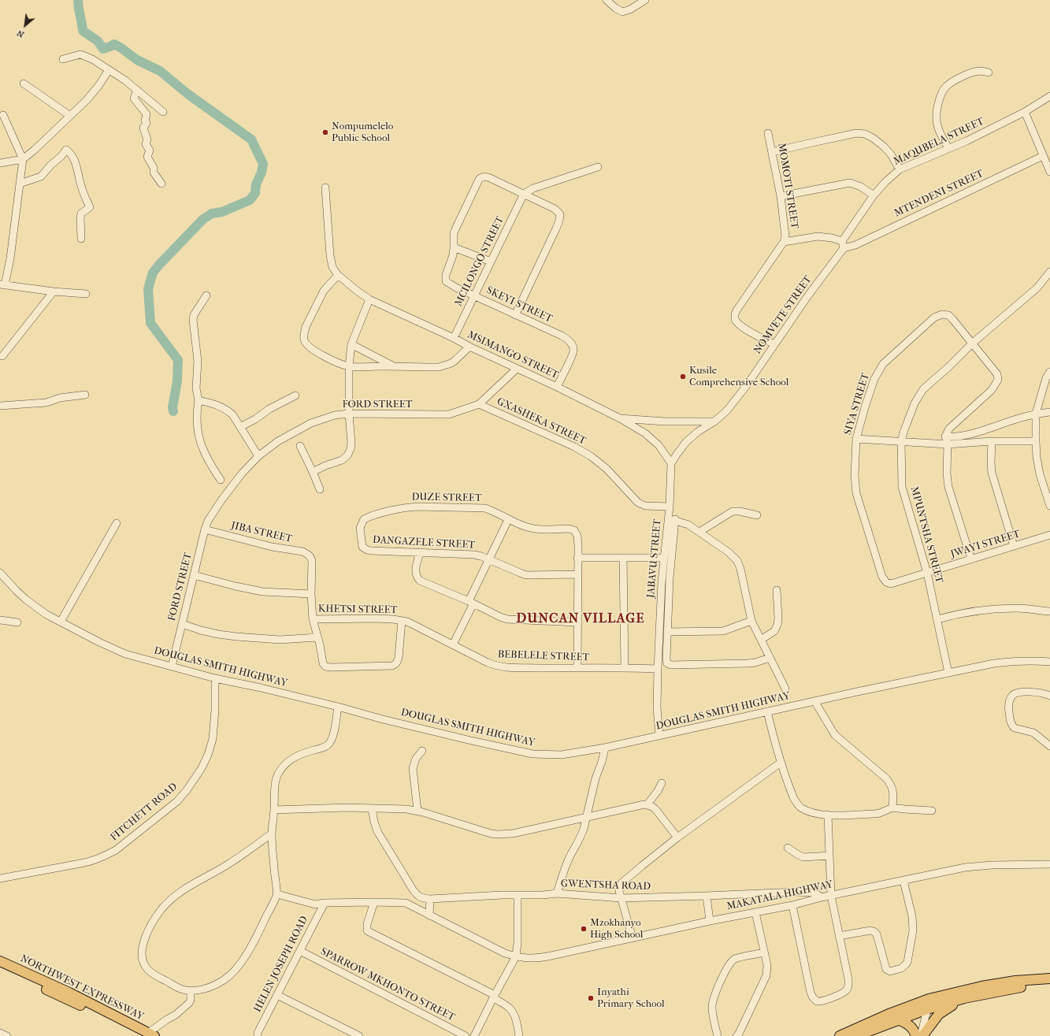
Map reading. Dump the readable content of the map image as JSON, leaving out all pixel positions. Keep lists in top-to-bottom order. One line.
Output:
{"streets":{"main road":["NORTHWEST EXPRESSWAY"],"street":["MAQUBELA STREET","MOMOTI STREET","MTENDENI STREET","MCILONGO STREET","SKEYI STREET","NOMVETE STREET","MSIMANGO STREET","SIYA STREET","FORD STREET","GXASHEKA STREET","DUZE STREET","JIBA STREET","MPUNTSHA STREET","DANGAZELE STREET","JWAYI STREET","JABAVU STREET","KHETSI STREET","BEBELELE STREET","DOUGLAS SMITH HIGHWAY","FITCHETT ROAD","GWENTSHA ROAD","MAKATALA HIGHWAY","HELEN JOSEPH ROAD","SPARROW MKHONTO STREET"]},"crossings":[["MAQUBELA STREET","MOMOTI STREET"],["MAQUBELA STREET","MTENDENI STREET"],["MAQUBELA STREET","NOMVETE STREET"],["MOMOTI STREET","MTENDENI STREET"],["MOMOTI STREET","NOMVETE STREET"],["MTENDENI STREET","NOMVETE STREET"],["MCILONGO STREET","SKEYI STREET"],["MCILONGO STREET","MSIMANGO STREET"],["SKEYI STREET","MSIMANGO STREET"],["MSIMANGO STREET","FORD STREET"],["MSIMANGO STREET","JABAVU STREET"],["SIYA STREET","MPUNTSHA STREET"],["SIYA STREET","JWAYI STREET"],["FORD STREET","GXASHEKA STREET"],["FORD STREET","JIBA STREET"],["FORD STREET","DOUGLAS SMITH HIGHWAY"],["GXASHEKA STREET","JABAVU STREET"],["DUZE STREET","DANGAZELE STREET"],["MPUNTSHA STREET","JWAYI STREET"],["MPUNTSHA STREET","DOUGLAS SMITH HIGHWAY"],["JABAVU STREET","BEBELELE STREET"],["JABAVU STREET","DOUGLAS SMITH HIGHWAY"],["KHETSI STREET","BEBELELE STREET"],["DOUGLAS SMITH HIGHWAY","FITCHETT ROAD"],["GWENTSHA ROAD","MAKATALA HIGHWAY"],["MAKATALA HIGHWAY","HELEN JOSEPH ROAD"],["HELEN JOSEPH ROAD","SPARROW MKHONTO STREET"]],"districts":["DUNCAN VILLAGE"],"places":["Nompumelelo Public School","Kusile Comprehensive School","Mzokhanyo High School","Inyathi Primary School"],"north":"bottom left"}
